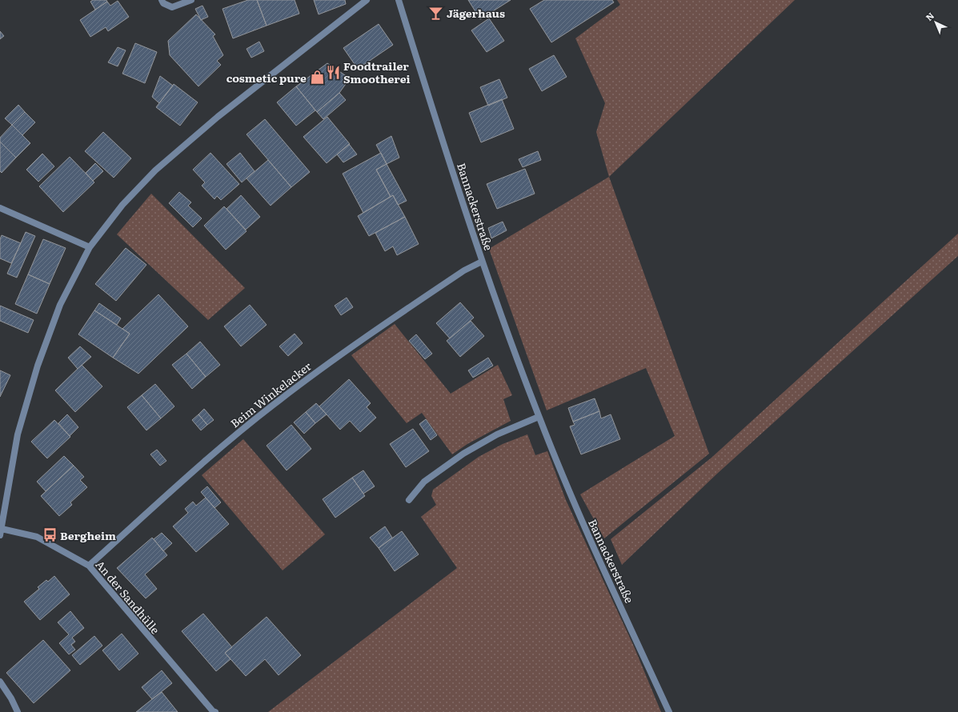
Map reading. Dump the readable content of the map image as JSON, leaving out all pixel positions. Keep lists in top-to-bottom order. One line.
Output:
{"streets":{"street":["Bannackerstraße","Beim Winkelacker","An der Sandhülle"]},"crossings":[["Bannackerstraße","Beim Winkelacker"],["Beim Winkelacker","An der Sandhülle"]],"places":{"bar":["Jägerhaus"],"restaurant":["Foodtrailer Smootherei"],"shop":["cosmetic pure"],"bus stop":["Bergheim"]},"north":"top left"}
